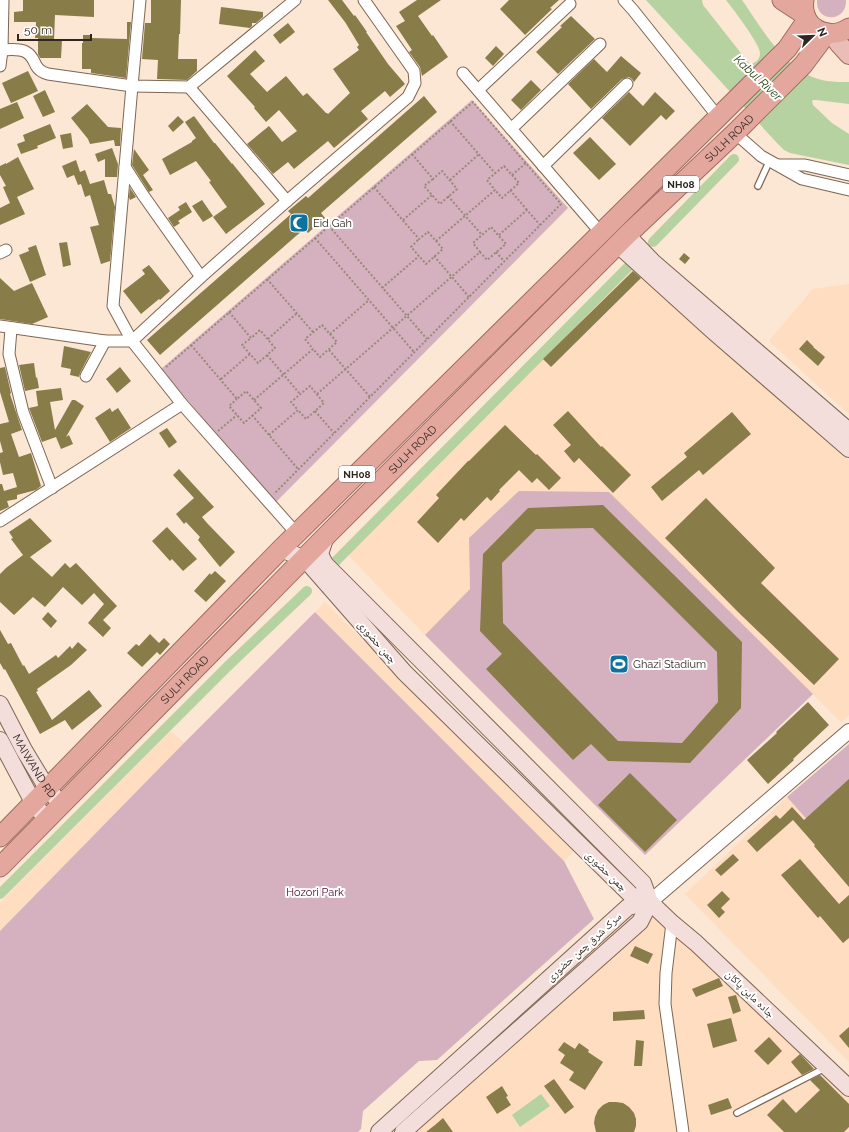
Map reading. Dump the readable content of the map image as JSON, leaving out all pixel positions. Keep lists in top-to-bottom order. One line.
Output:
{"streets":{"highway":["SULH ROAD","NH08"],"main road":["چمن حضوری","MAIWAND RD","سرک شرق چمن حضوری","جاده ماین پاکان"]},"crossings":[["SULH ROAD","چمن حضوری"],["SULH ROAD","MAIWAND RD"],["چمن حضوری","سرک شرق چمن حضوری"],["چمن حضوری","جاده ماین پاکان"],["سرک شرق چمن حضوری","جاده ماین پاکان"]],"water":["Kabul River"],"parks":["Hozori Park"],"places":{"mosque":["Eid Gah"],"sports":["Ghazi Stadium"]},"scale_bar":"50 m","north":"top right"}
